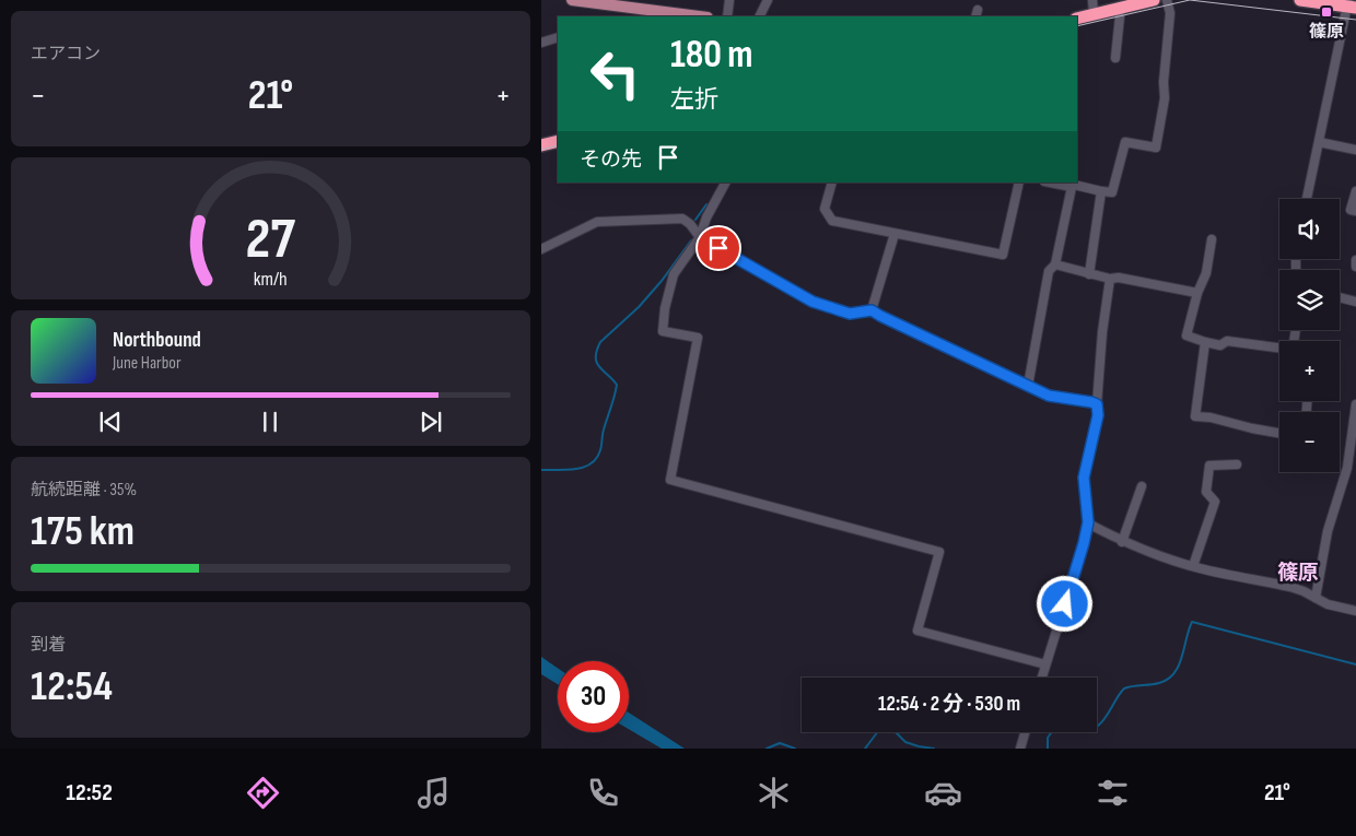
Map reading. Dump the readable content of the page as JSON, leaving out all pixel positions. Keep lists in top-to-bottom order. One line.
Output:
{"districts":["篠原"],"places":{"transit":["篠原"]},"page":{"tile":["エアコン",["航続距離 · 35%","175 km"],["到着","12:54"]],"turn":["180 m","左折"],"heat":["−","21°","+"],"then":"その先","map_buttons":["+","−"],"song":["Northbound","June Harbor"],"limit":"30","trip":"12:54 · 2 分 · 530 m","tabs":["12:52","21°"],"gauge":["27","km/h"]}}
